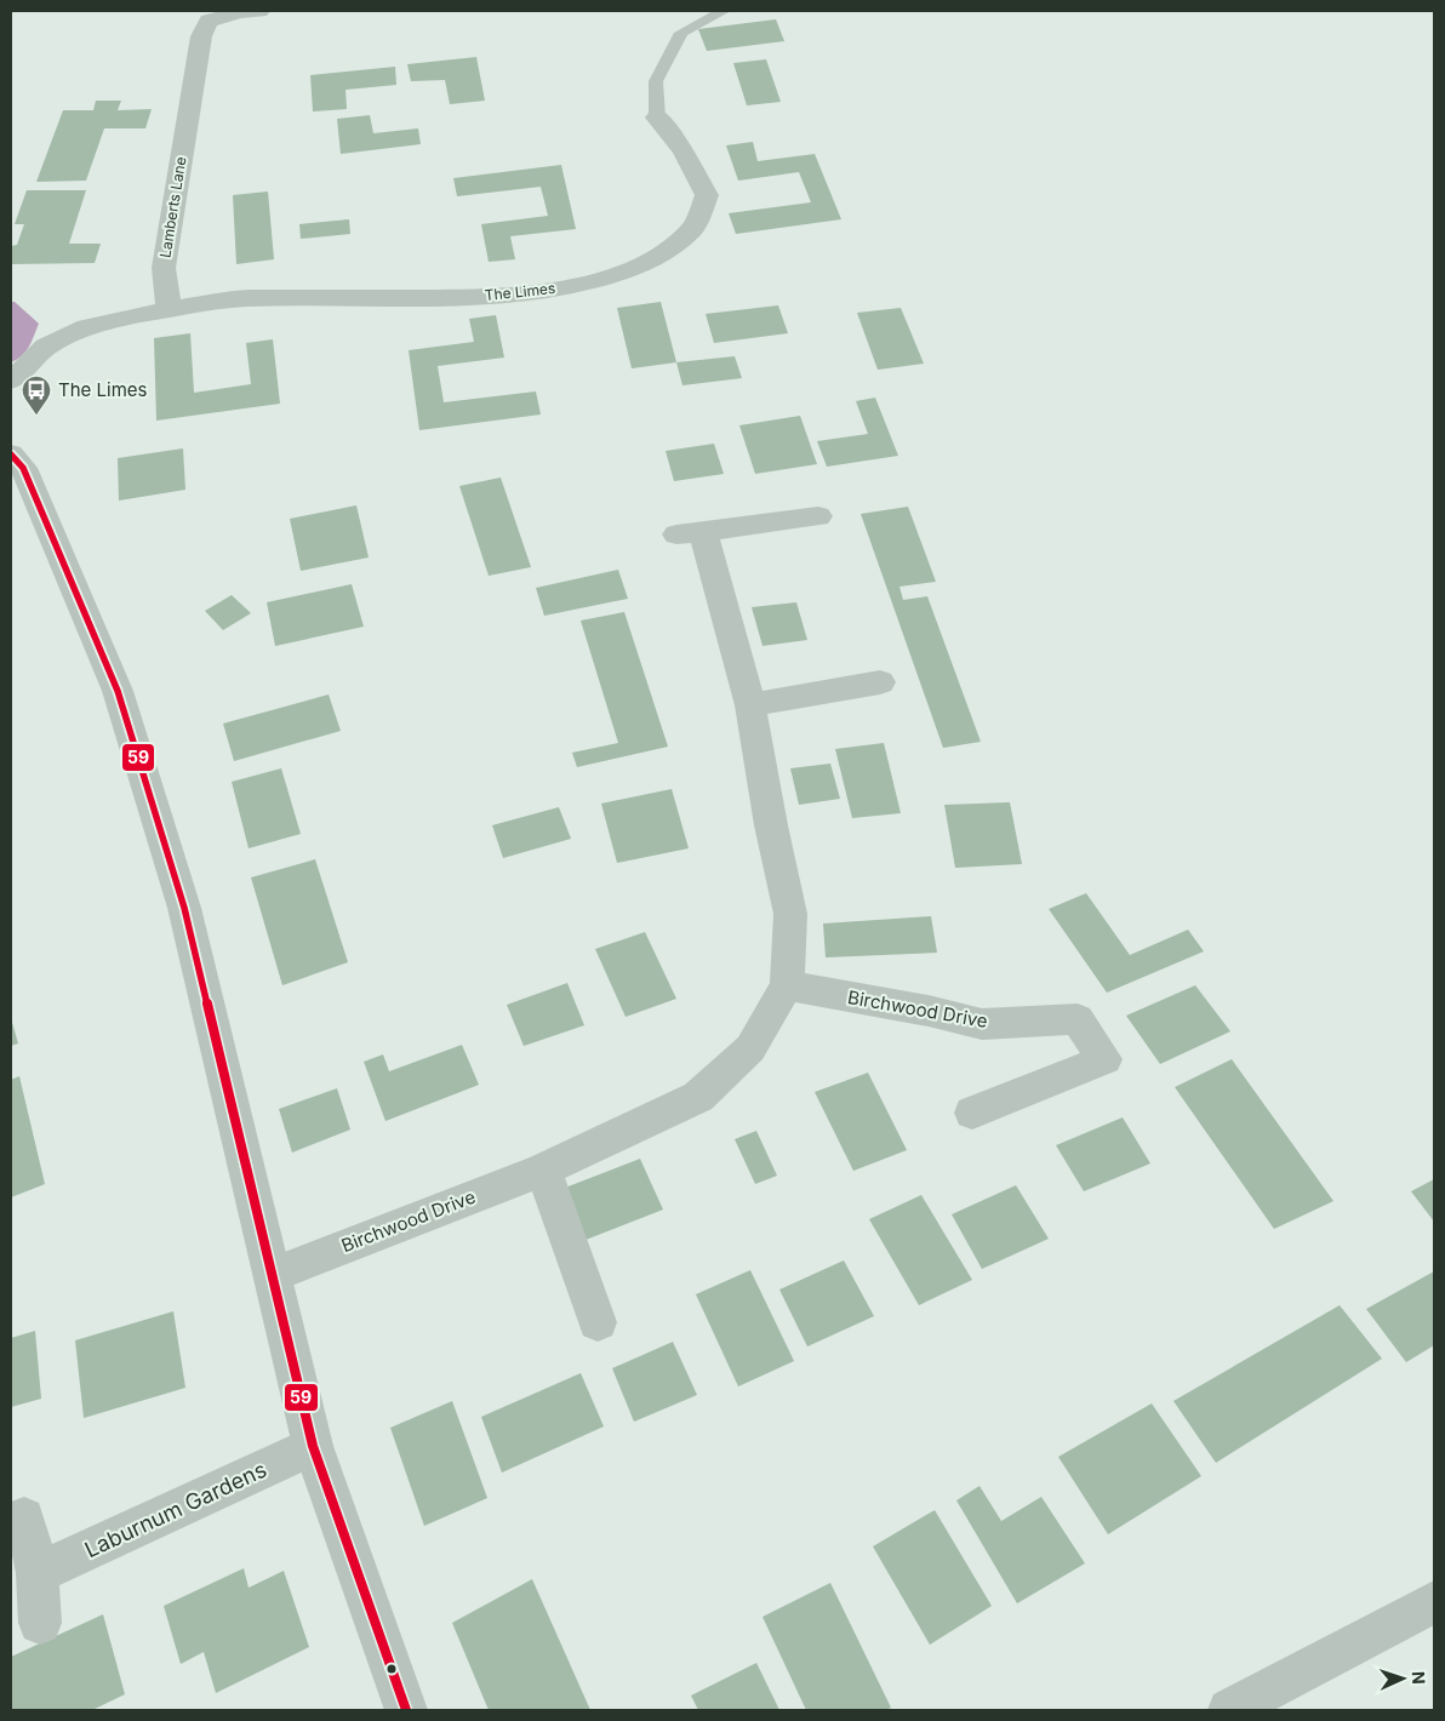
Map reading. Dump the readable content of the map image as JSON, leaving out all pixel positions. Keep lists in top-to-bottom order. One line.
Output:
{"streets":{"street":["Lamberts Lane","The Limes","Birchwood Drive","Laburnum Gardens"]},"crossings":[["Lamberts Lane","The Limes"]],"places":{"bus stop":["The Limes"]},"lines":["transit line 59"],"north":"right"}
